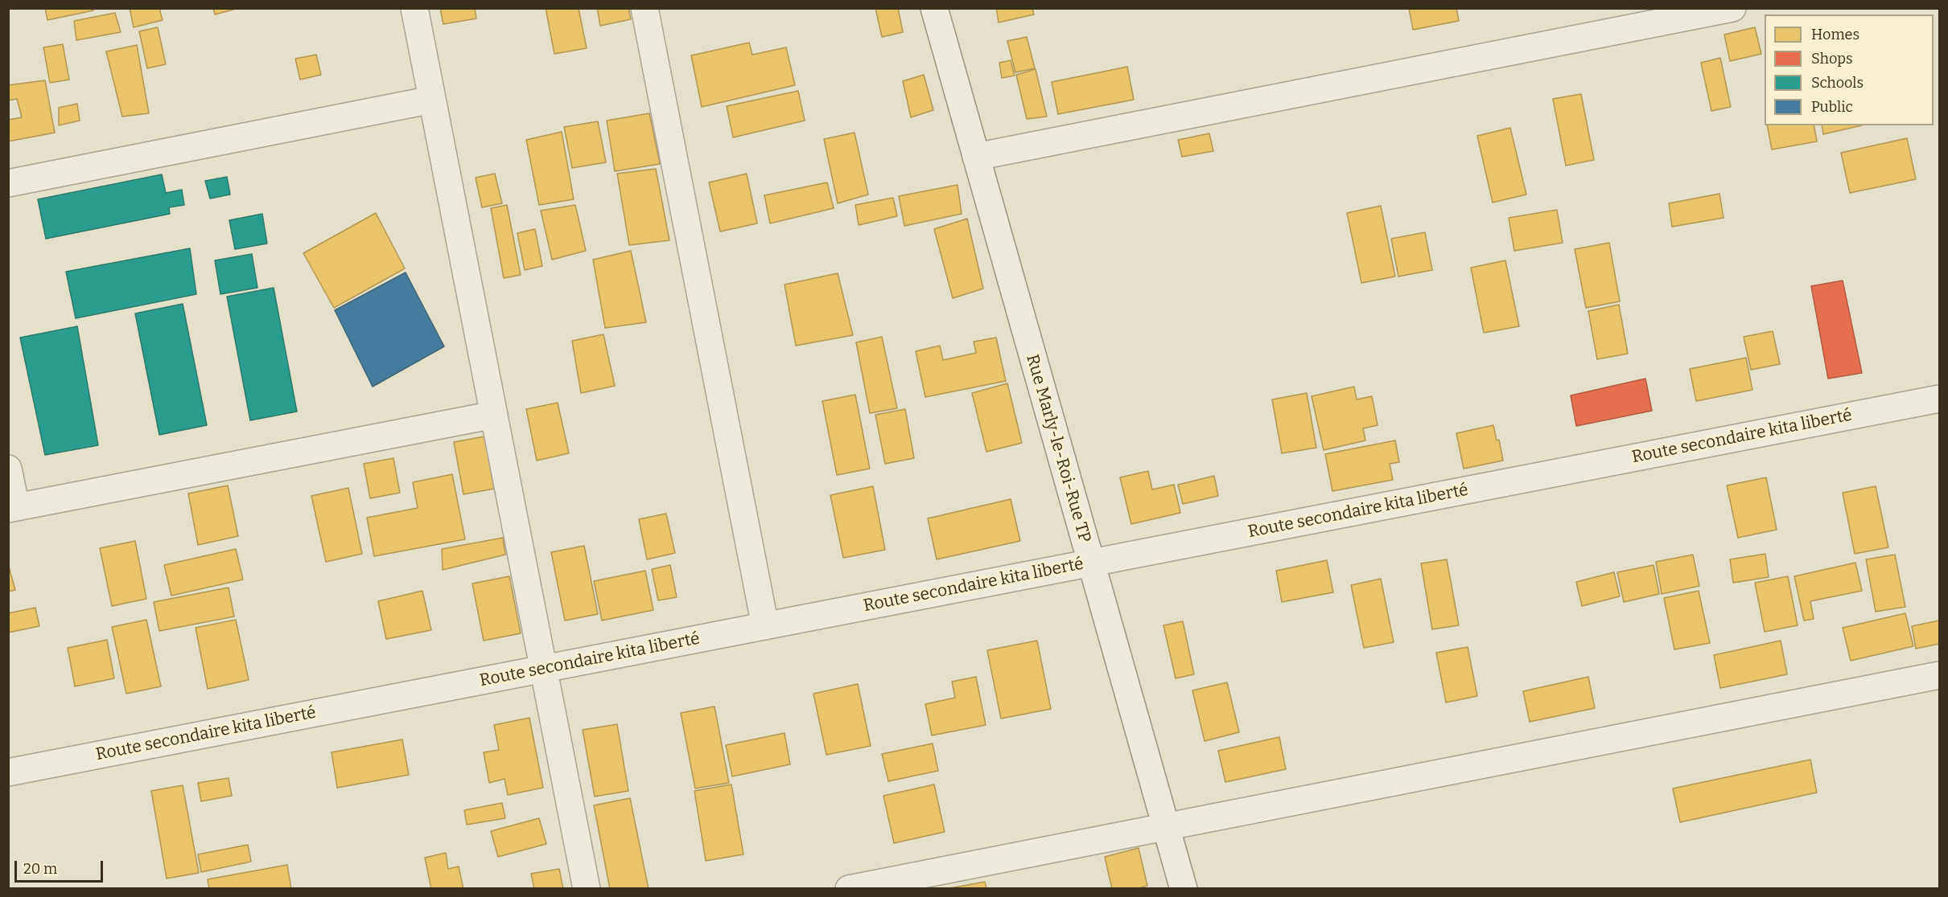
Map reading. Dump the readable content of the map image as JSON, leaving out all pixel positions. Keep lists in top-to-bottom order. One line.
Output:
{"streets":{"street":["Route secondaire kita liberté","Rue Marly-le-Roi-Rue TP"]},"crossings":[["Route secondaire kita liberté","Rue Marly-le-Roi-Rue TP"]],"legend":["Homes","Shops","Schools","Public"],"scale_bar":"20 m"}
